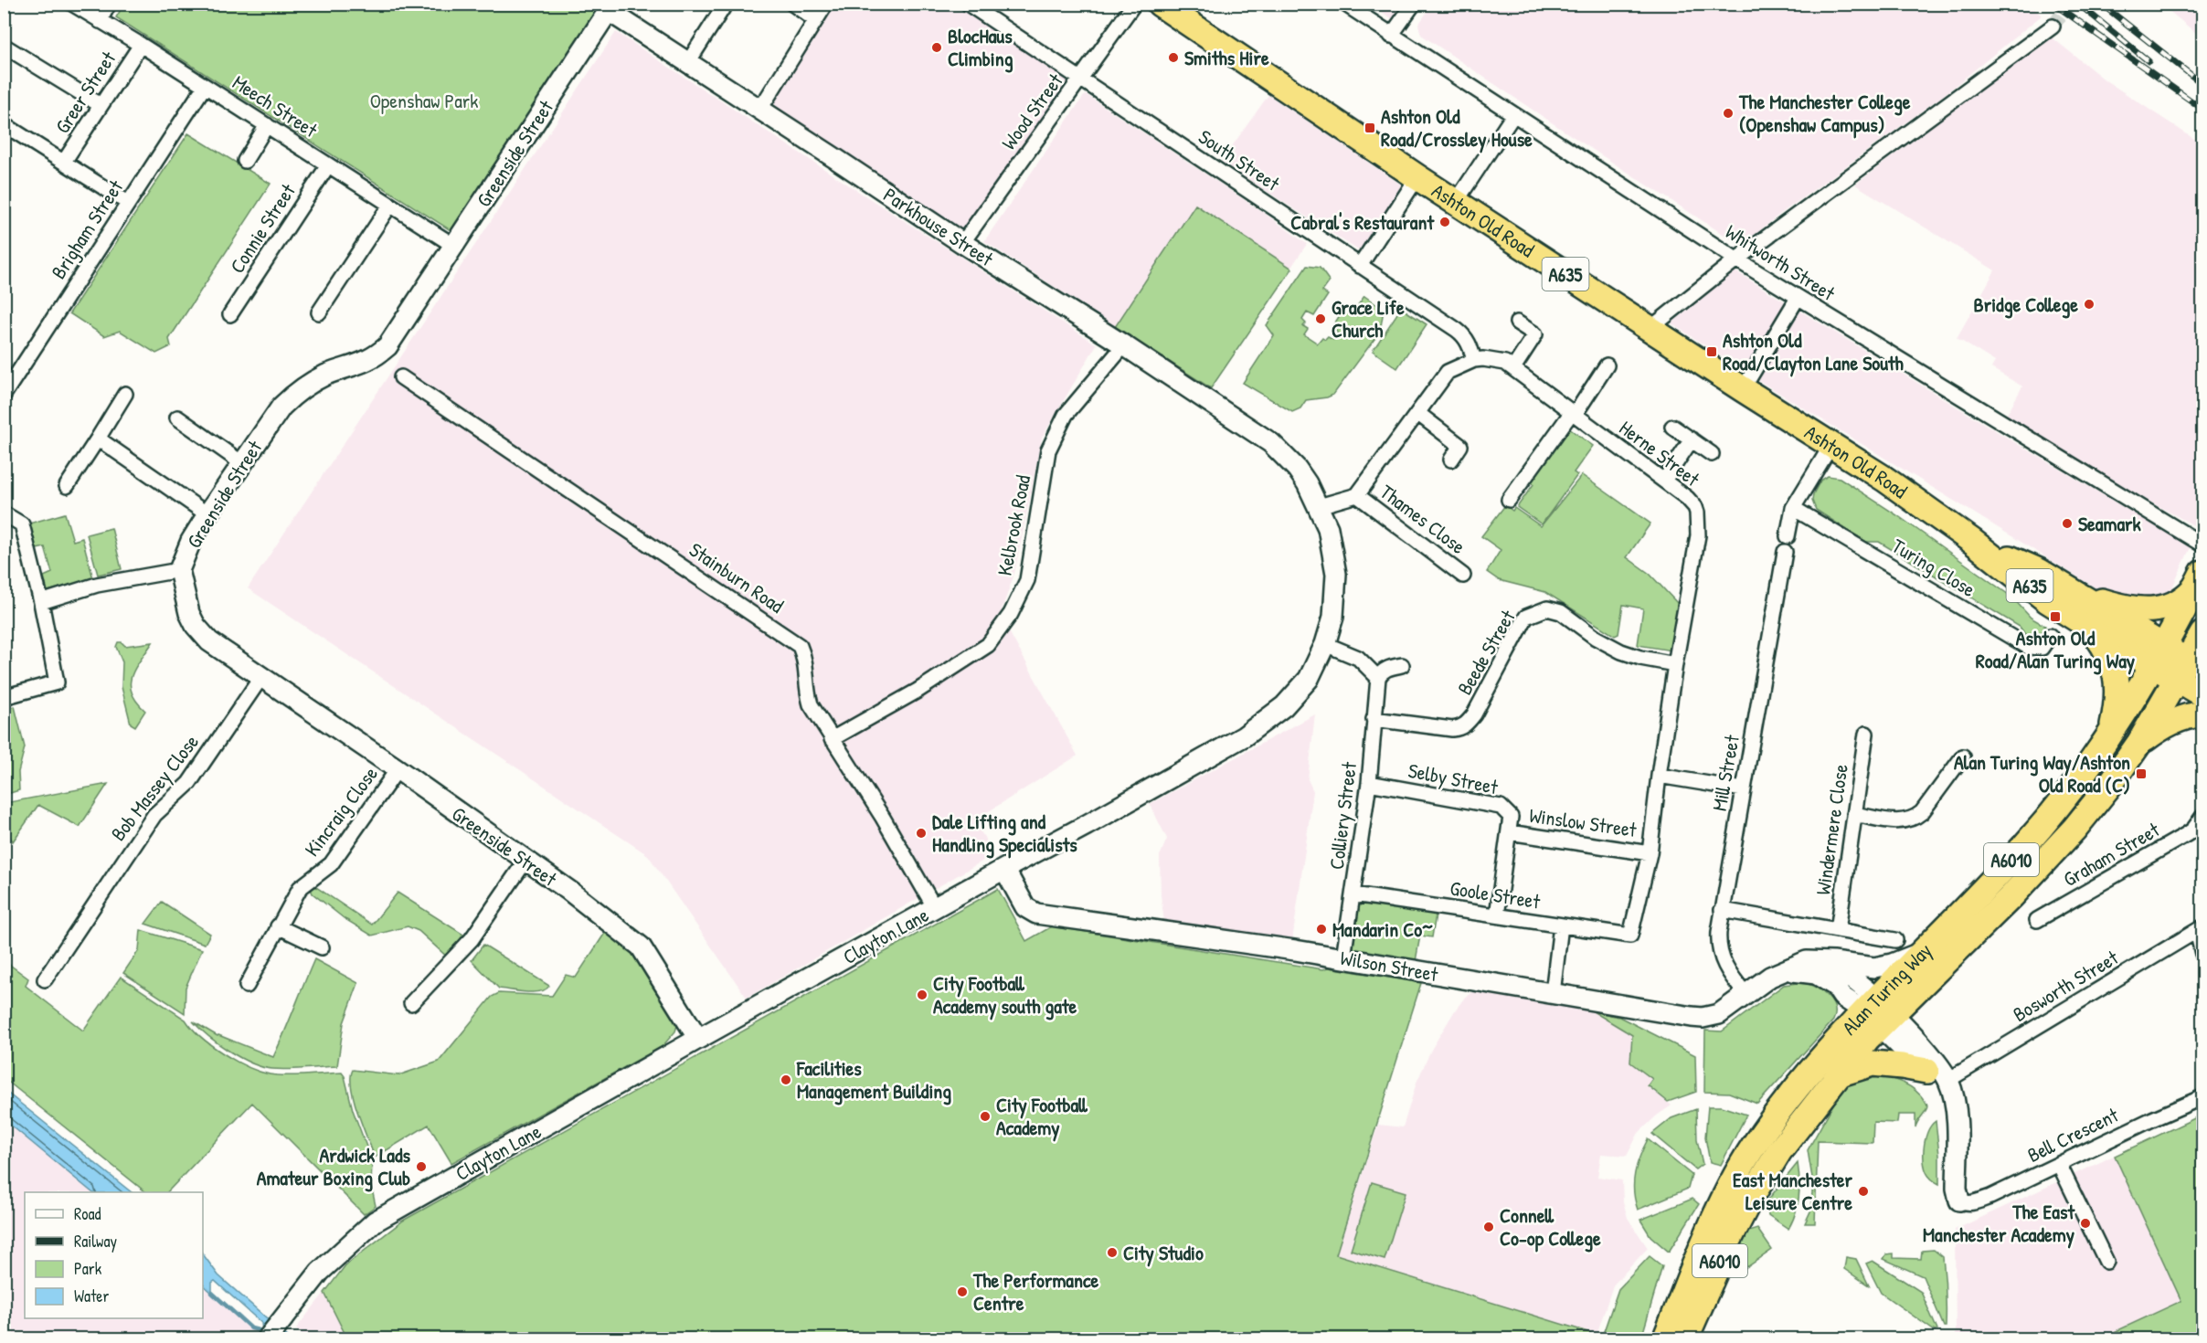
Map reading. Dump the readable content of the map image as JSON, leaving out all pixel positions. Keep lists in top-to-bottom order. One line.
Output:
{"streets":{"highway":["Ashton Old Road","A635","A6010","Alan Turing Way"],"street":["Greer Street","Meech Street","Wood Street","Greenside Street","South Street","Parkhouse Street","Connie Street","Brigham Street","Whitworth Street","Herne Street","Thames Close","Kelbrook Road","Turing Close","Stainburn Road","Beede Street","Mill Street","Selby Street","Bob Massey Close","Kincraig Close","Colliery Street","Winslow Street","Windermere Close","Graham Street","Goole Street","Clayton Lane","Wilson Street","Bosworth Street","Bell Crescent"]},"crossings":[["Greer Street","Meech Street"],["Meech Street","Greenside Street"],["Meech Street","Connie Street"],["Meech Street","Brigham Street"],["Wood Street","South Street"],["Wood Street","Parkhouse Street"],["Greenside Street","Parkhouse Street"],["Greenside Street","Bob Massey Close"],["Greenside Street","Kincraig Close"],["Greenside Street","Clayton Lane"],["South Street","Herne Street"],["Ashton Old Road","A6010"],["Ashton Old Road","Alan Turing Way"],["Parkhouse Street","Kelbrook Road"],["Parkhouse Street","Clayton Lane"],["Herne Street","Thames Close"],["Herne Street","Beede Street"],["Herne Street","Winslow Street"],["Herne Street","Goole Street"],["Kelbrook Road","Stainburn Road"],["Stainburn Road","Clayton Lane"],["Beede Street","Colliery Street"],["Mill Street","Wilson Street"],["Selby Street","Colliery Street"],["Selby Street","Winslow Street"],["Colliery Street","Goole Street"],["Colliery Street","Wilson Street"],["A6010","Alan Turing Way"],["Clayton Lane","Wilson Street"],["Wilson Street","Alan Turing Way"]],"parks":["Openshaw Park"],"places":{"other":["BlocHaus Climbing","Smiths Hire","The Manchester College (Openshaw Campus)","Cabral's Restaurant","Bridge College","Grace Life Church","Seamark","Dale Lifting and Handling Specialists","Mandarin Co~","City Football Academy south gate","Facilities Management Building","City Football Academy","Ardwick Lads Amateur Boxing Club","East Manchester Leisure Centre","The East Manchester Academy","Connell Co-op College","City Studio","The Performance Centre"],"transit":["Ashton Old Road/Crossley House","Ashton Old Road/Clayton Lane South","Ashton Old Road/Alan Turing Way","Alan Turing Way/Ashton Old Road (C)"]},"legend":["Road","Railway","Park","Water"]}
